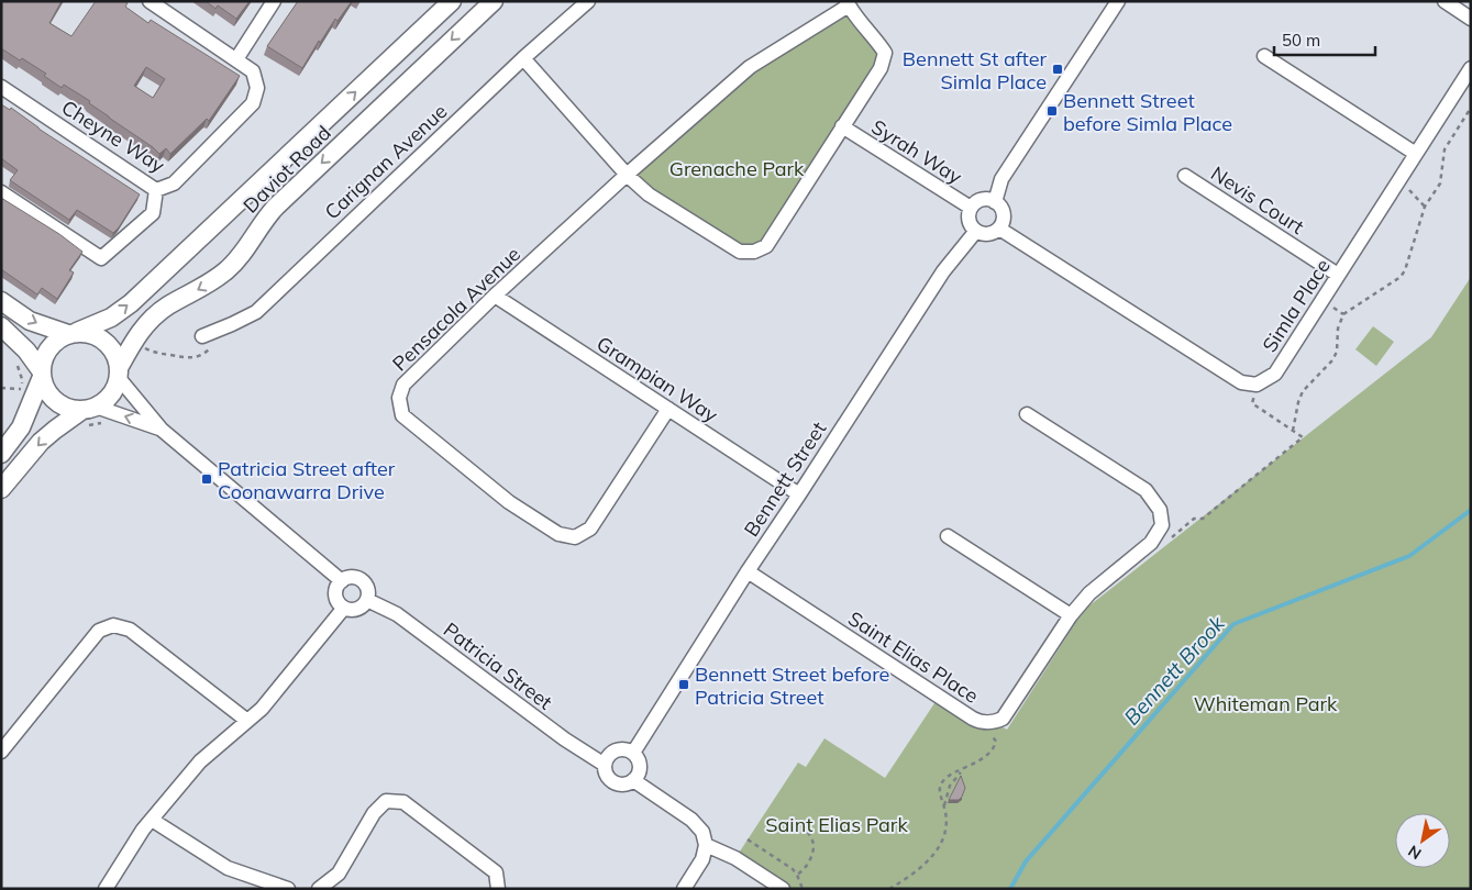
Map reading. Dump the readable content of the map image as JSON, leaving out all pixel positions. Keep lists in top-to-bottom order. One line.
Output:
{"streets":{"street":["Cheyne Way","Syrah Way","Carignan Avenue","Daviot Road","Nevis Court","Simla Place","Pensacola Avenue","Grampian Way","Bennett Street","Saint Elias Place","Patricia Street"]},"crossings":[["Syrah Way","Bennett Street"],["Nevis Court","Simla Place"],["Pensacola Avenue","Grampian Way"],["Grampian Way","Bennett Street"],["Bennett Street","Saint Elias Place"],["Bennett Street","Patricia Street"]],"water":["Bennett Brook"],"parks":["Grenache Park","Whiteman Park","Saint Elias Park"],"places":{"transit":["Bennett St after Simla Place","Bennett Street before Simla Place","Patricia Street after Coonawarra Drive","Bennett Street before Patricia Street"]},"scale_bar":"50 m","north":"bottom left"}
